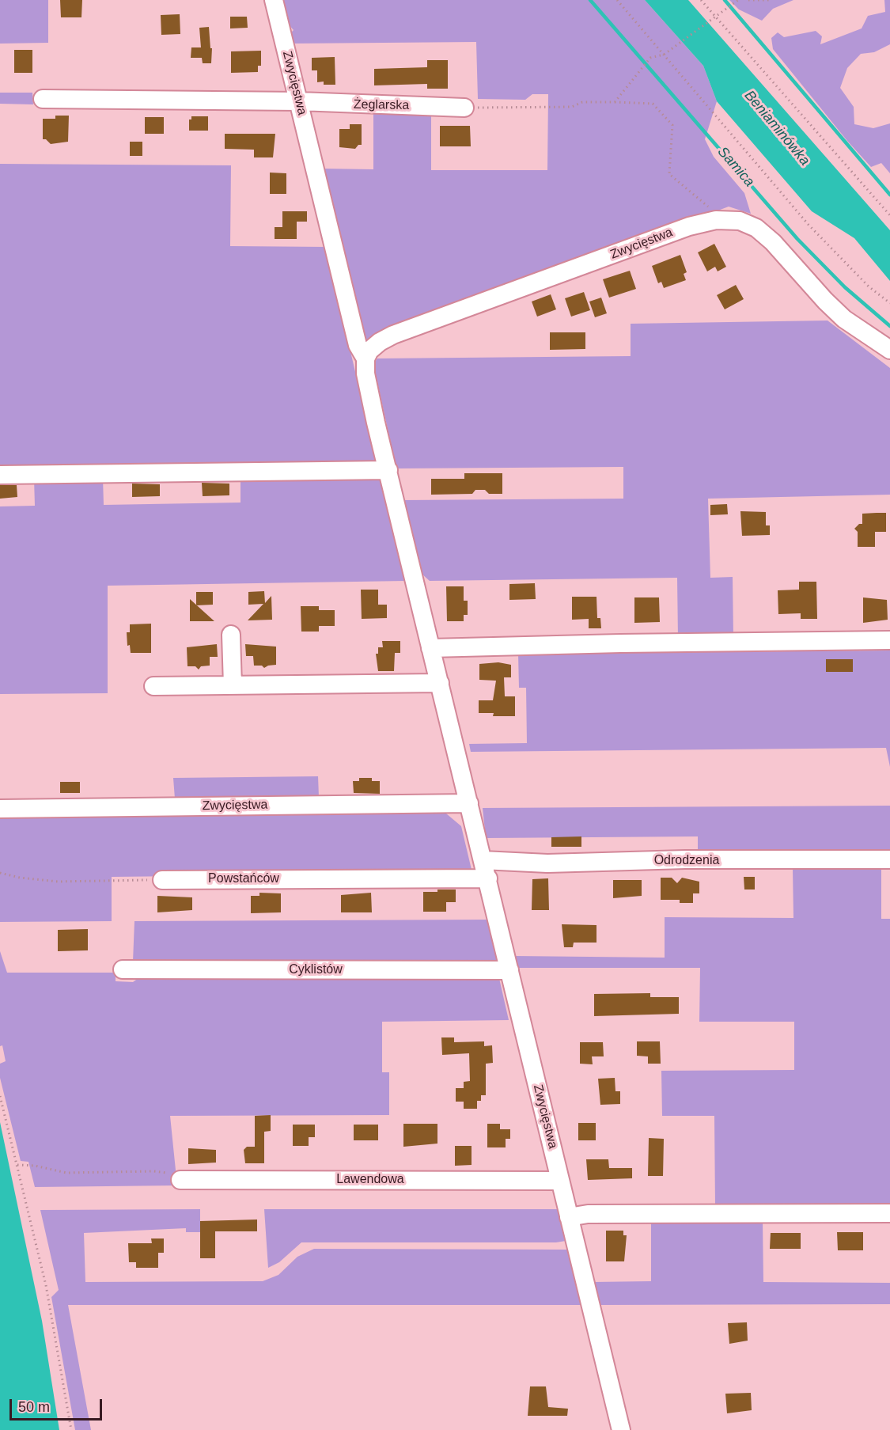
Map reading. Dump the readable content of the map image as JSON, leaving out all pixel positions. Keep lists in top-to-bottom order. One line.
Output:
{"streets":{"street":["Zwycięstwa","Żeglarska","Odrodzenia","Powstańców","Cyklistów","Lawendowa"]},"crossings":[["Zwycięstwa","Żeglarska"],["Zwycięstwa","Odrodzenia"],["Zwycięstwa","Powstańców"],["Zwycięstwa","Cyklistów"],["Zwycięstwa","Lawendowa"]],"water":["Beniaminówka","Samica"],"scale_bar":"50 m"}
